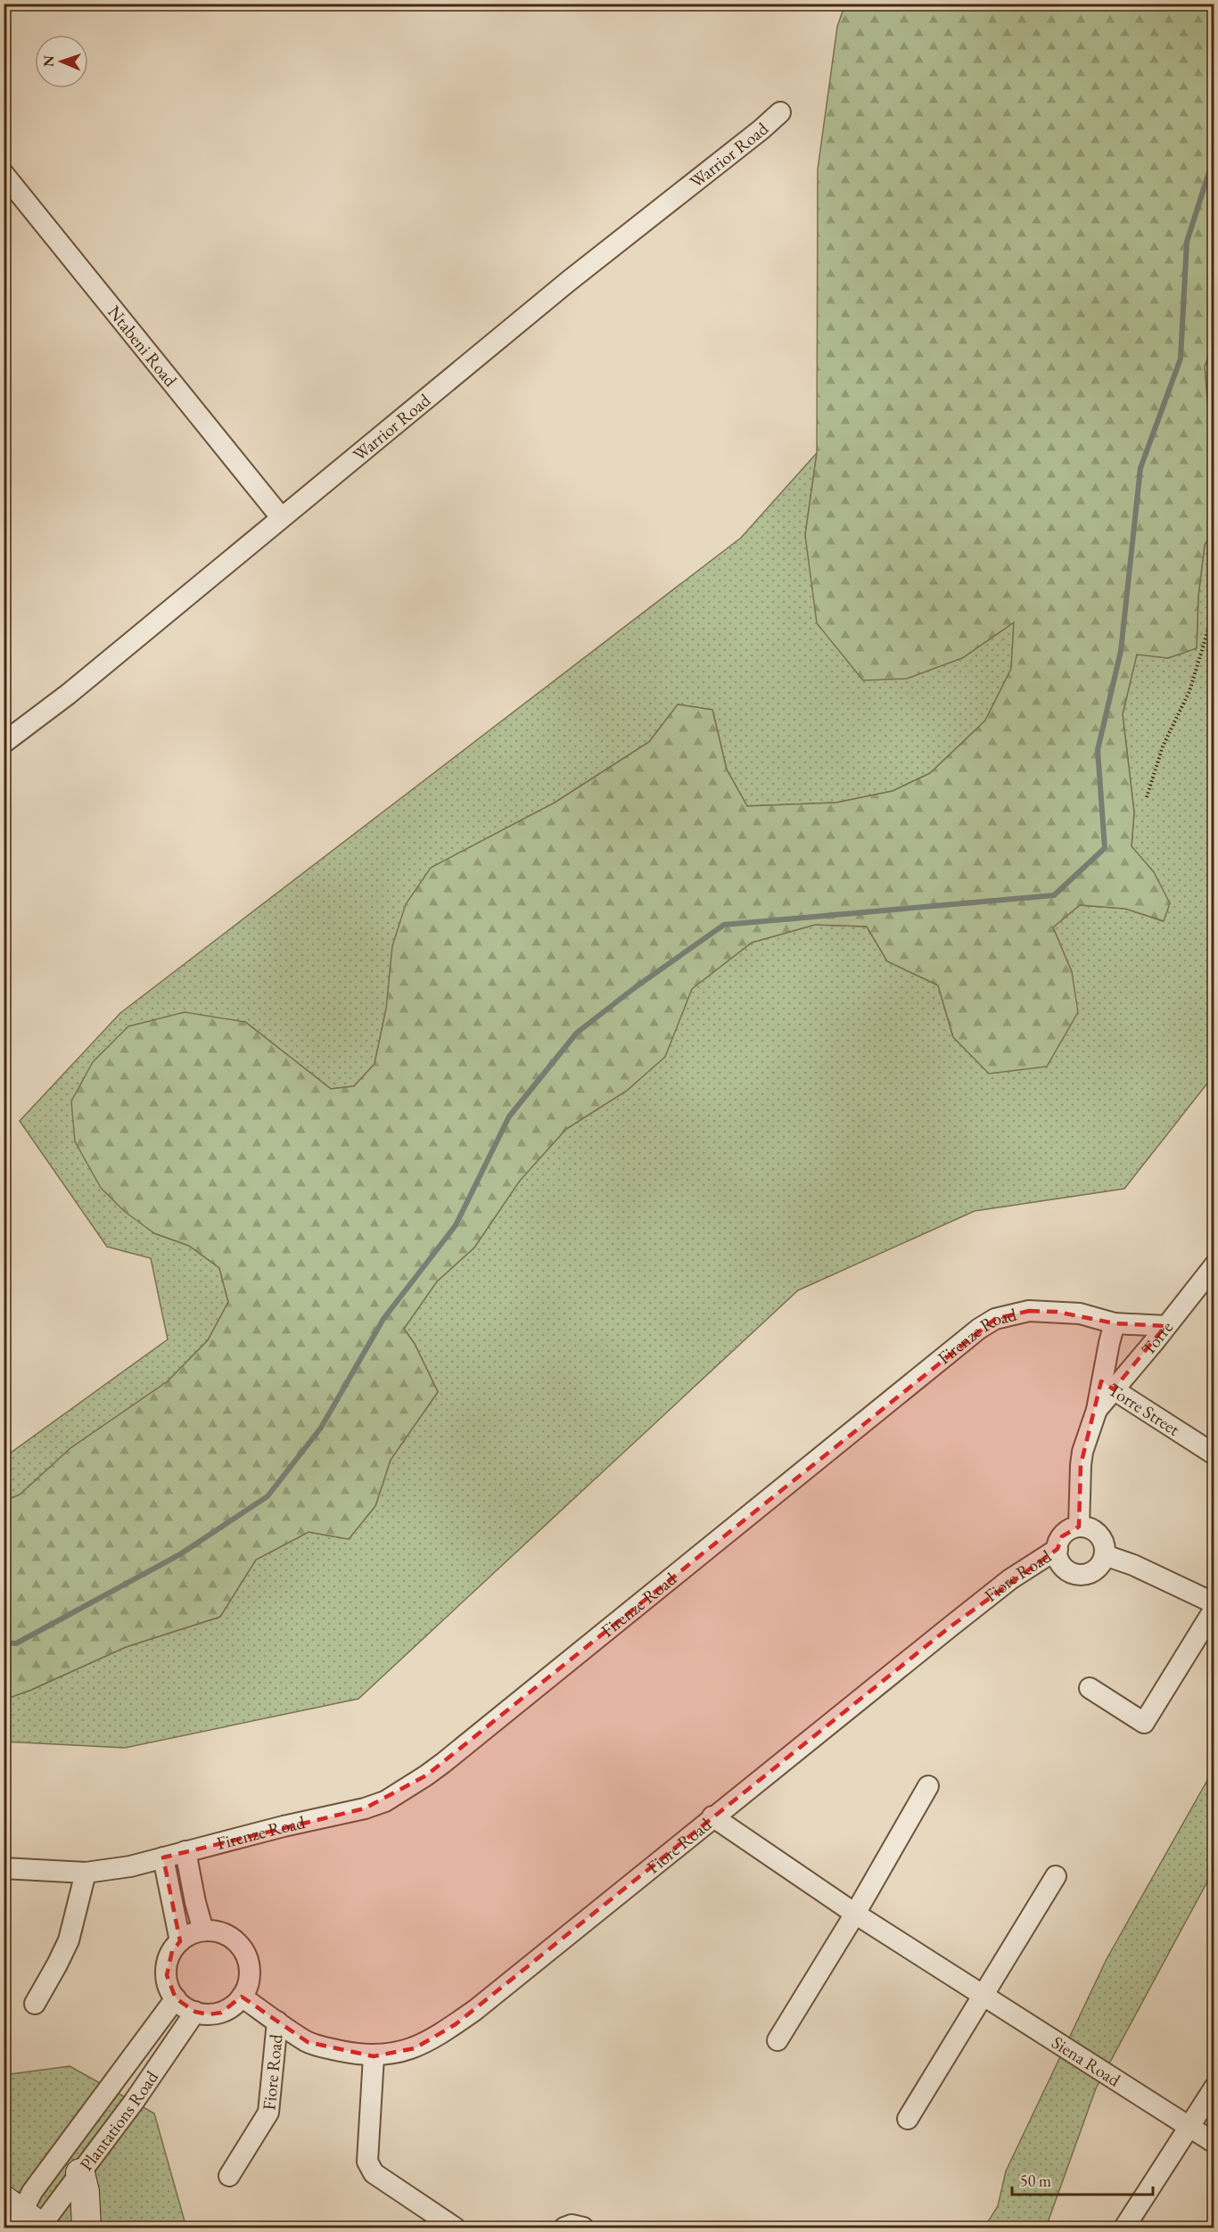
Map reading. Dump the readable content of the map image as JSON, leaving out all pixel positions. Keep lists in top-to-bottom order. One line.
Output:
{"streets":{"street":["Warrior Road","Ntabeni Road","Torre","Firenze Road","Torre Street","Fiore Road","Siena Road","Plantations Road"]},"crossings":[["Warrior Road","Ntabeni Road"],["Torre","Firenze Road"],["Torre","Torre Street"],["Fiore Road","Siena Road"],["Fiore Road","Plantations Road"]],"scale_bar":"50 m","north":"left"}
